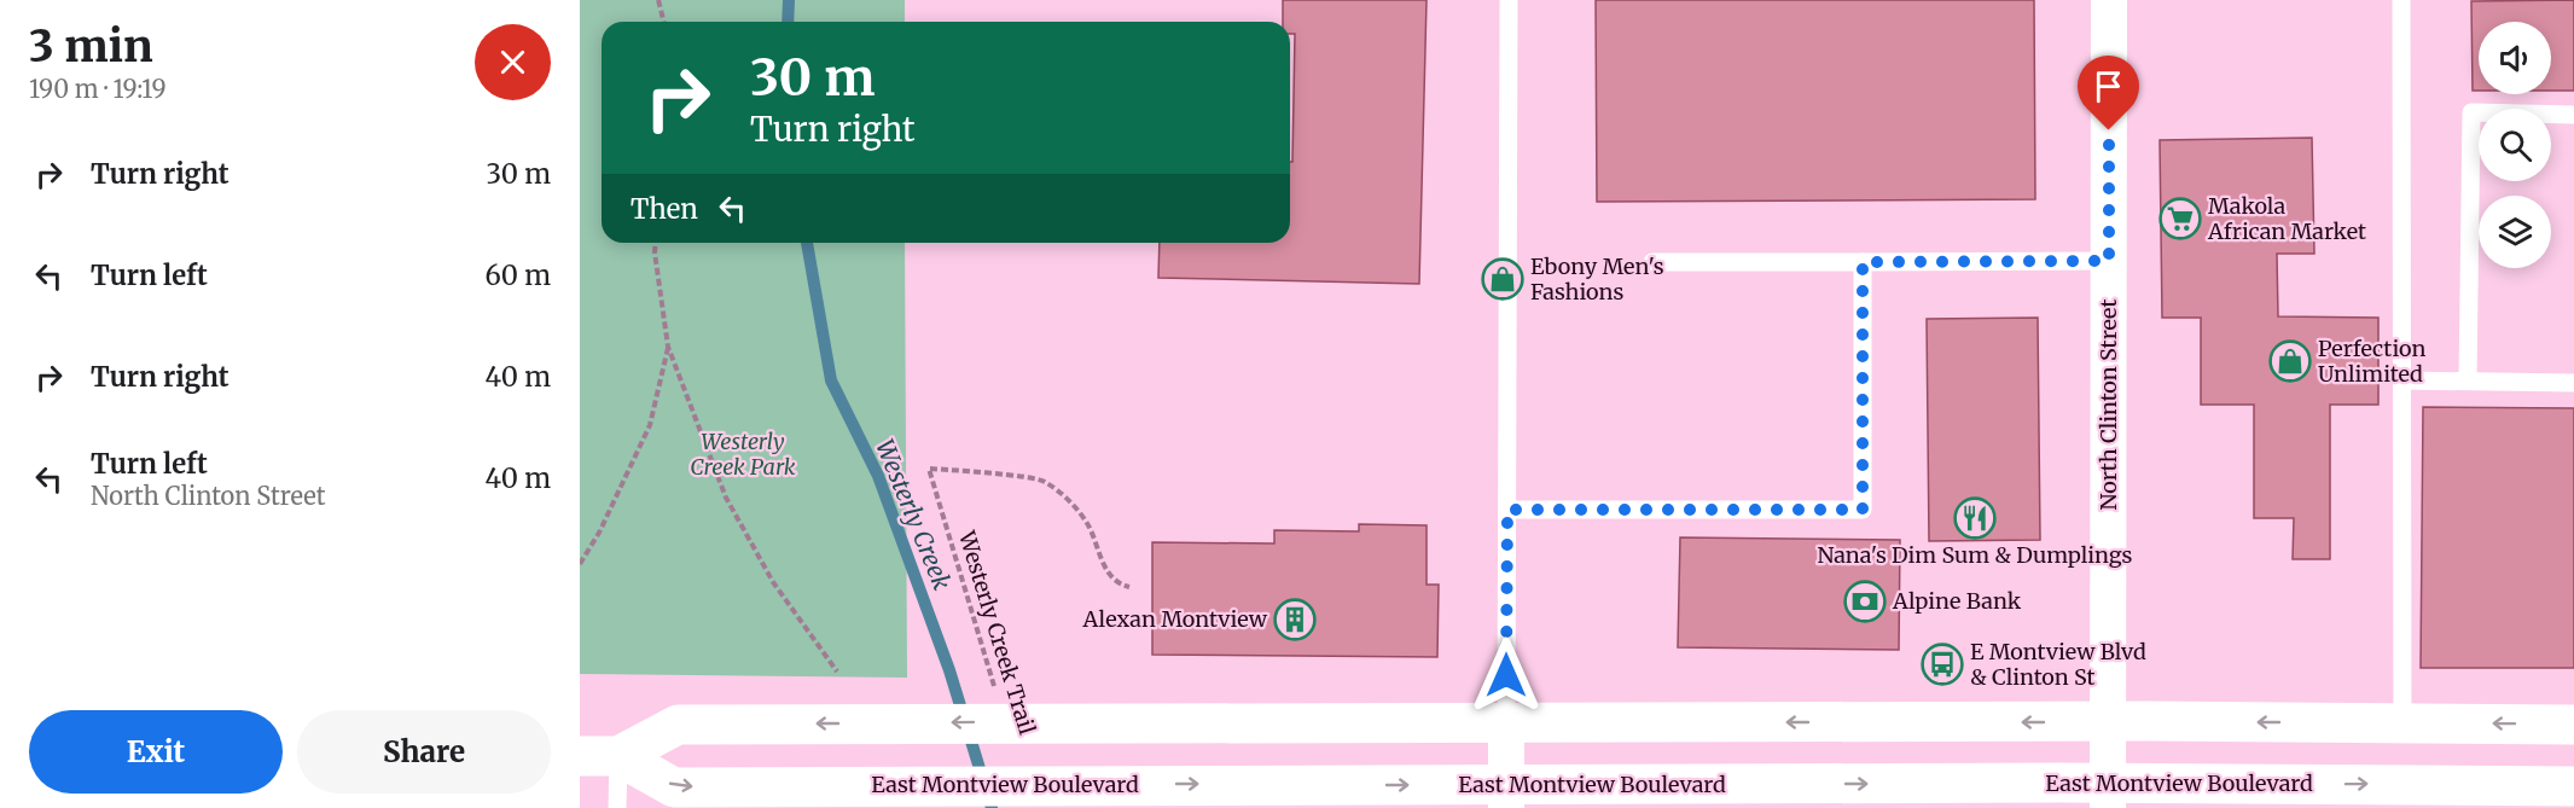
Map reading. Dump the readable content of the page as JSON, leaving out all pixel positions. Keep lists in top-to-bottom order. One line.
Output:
{"streets":{"main road":["East Montview Boulevard"],"street":["North Clinton Street"],"path":["Westerly Creek Trail"]},"crossings":[["North Clinton Street","East Montview Boulevard"]],"water":["Westerly Creek"],"parks":["Westerly Creek Park"],"places":{"supermarket":["Makola African Market"],"shop":["Ebony Men's Fashions","Perfection Unlimited"],"restaurant":["Nana's Dim Sum & Dumplings"],"bank":["Alpine Bank"],"building":["Alexan Montview"],"bus stop":["E Montview Blvd & Clinton St"]},"page":{"heading":["3 min","190 m · 19:19"],"turn":["30 m","Turn right"],"list":[{"name":"Turn right","value":"30 m"},{"name":"Turn left","value":"60 m"},{"name":"Turn right","value":"40 m"},{"name":"Turn left","note":"North Clinton Street","value":"40 m"}],"then":"Then","buttons":["Exit","Share"]}}
